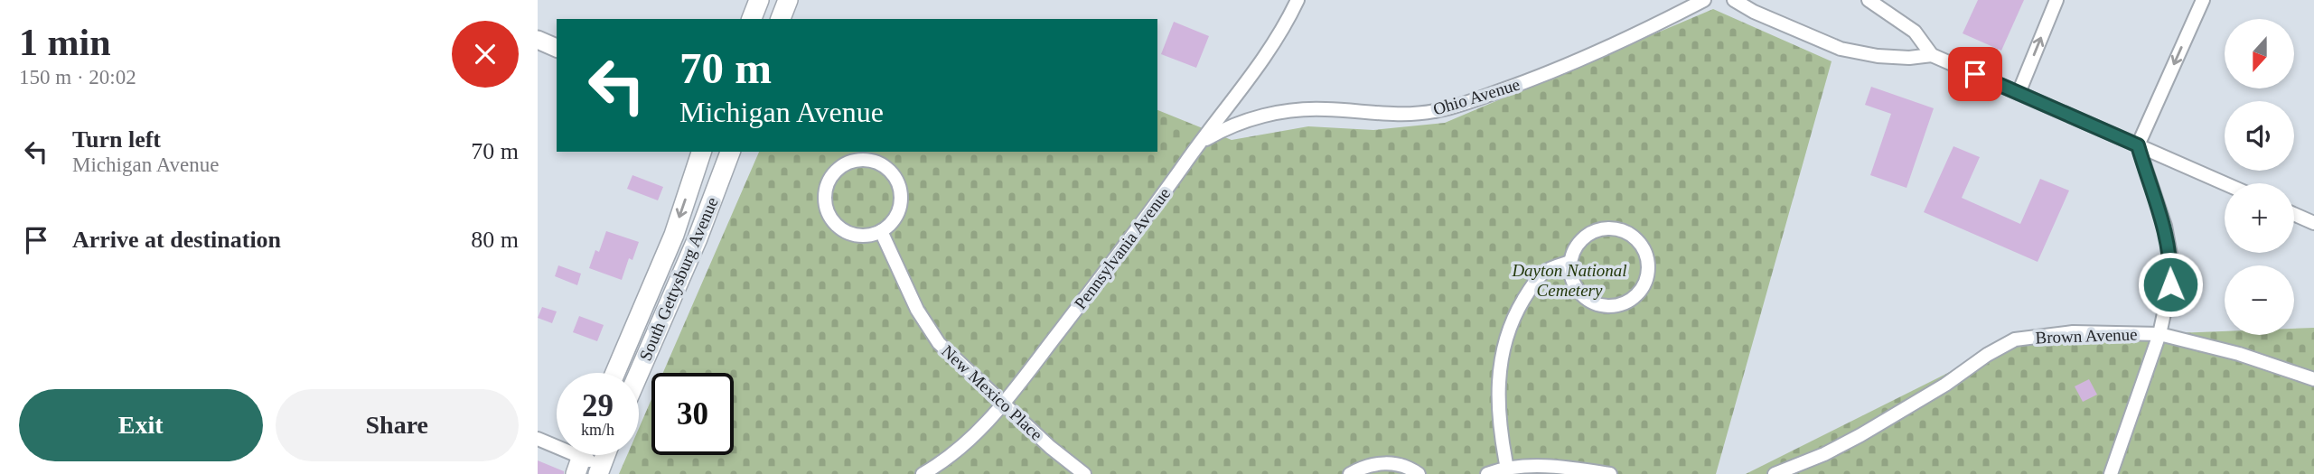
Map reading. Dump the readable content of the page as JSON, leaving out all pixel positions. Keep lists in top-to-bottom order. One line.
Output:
{"streets":{"main road":["South Gettysburg Avenue"],"street":["Ohio Avenue","Pennsylvania Avenue","Brown Avenue","New Mexico Place"]},"crossings":[["Ohio Avenue","Pennsylvania Avenue"],["Pennsylvania Avenue","New Mexico Place"]],"parks":["Dayton National Cemetery"],"north":"bottom","page":{"heading":["1 min","150 m · 20:02"],"map_buttons":["+","−"],"turn":["70 m","Michigan Avenue"],"list":[{"name":"Turn left","note":"Michigan Avenue","value":"70 m"},{"name":"Arrive at destination","value":"80 m"}],"speed":"29 km/h","limit":"30","buttons":["Exit","Share"]}}
